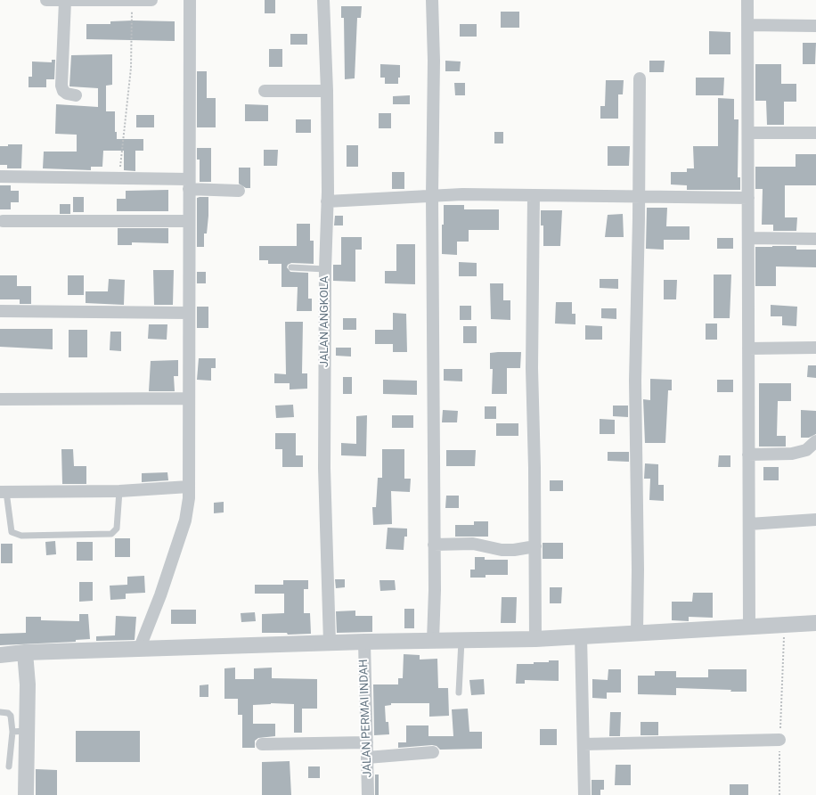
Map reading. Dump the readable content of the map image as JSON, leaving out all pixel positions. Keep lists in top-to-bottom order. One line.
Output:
{"streets":{"street":["JALAN ANGKOLA","JALAN PERMAI INDAH"]}}
